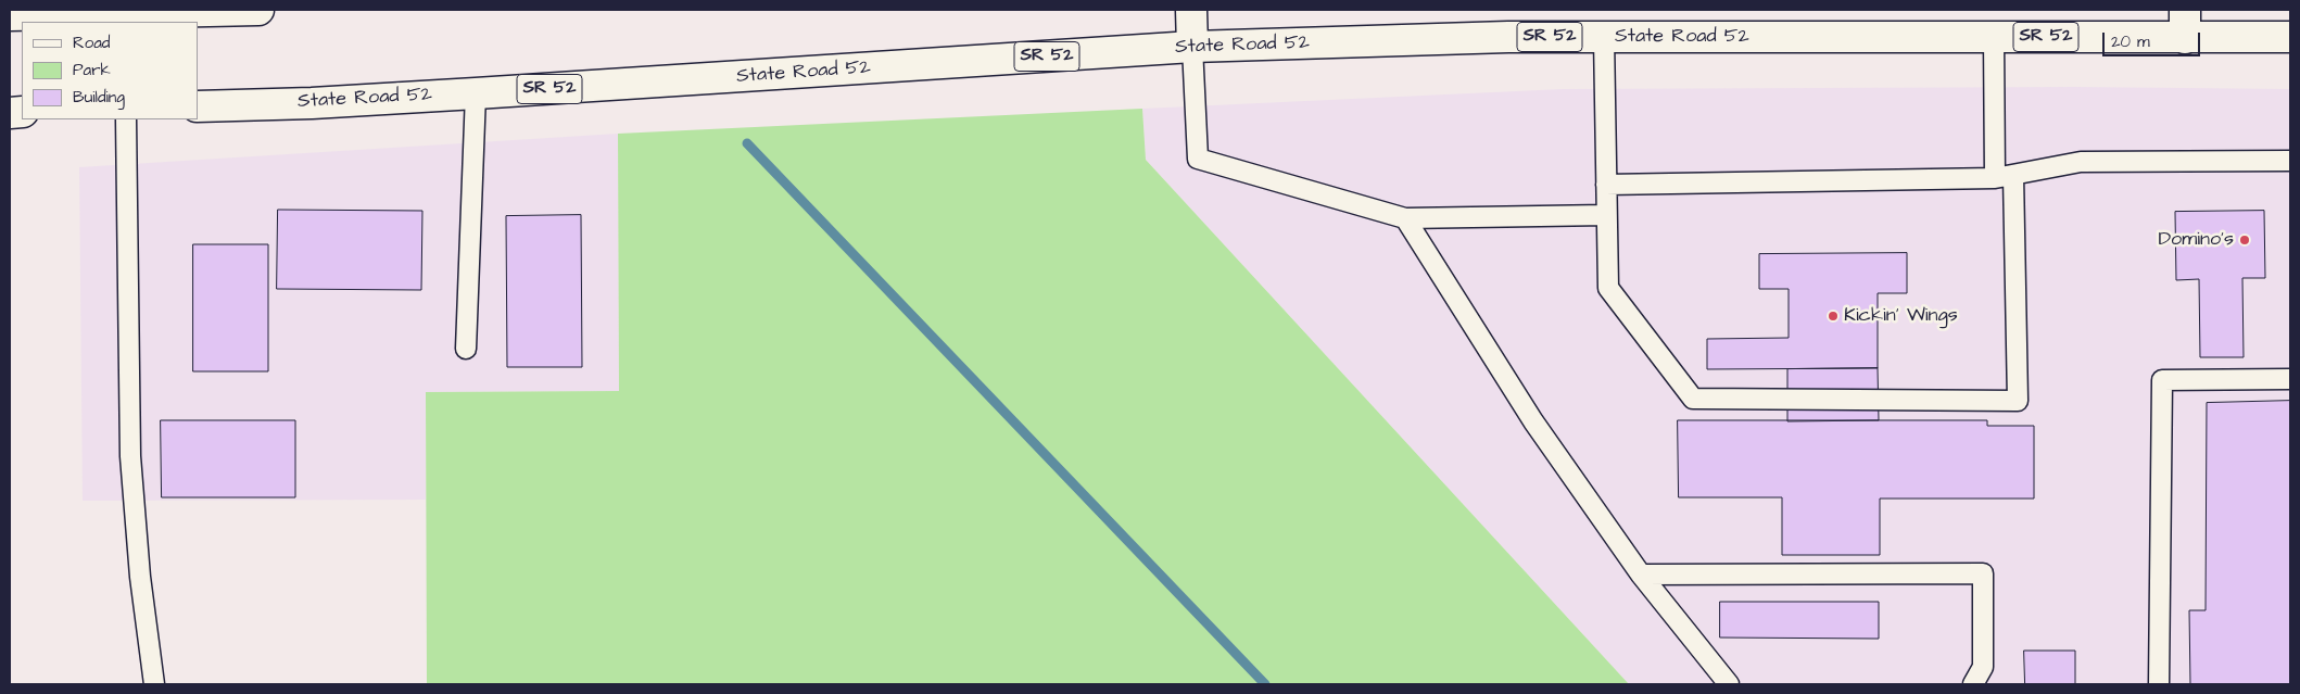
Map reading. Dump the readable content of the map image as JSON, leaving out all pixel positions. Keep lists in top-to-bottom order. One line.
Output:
{"streets":{"main road":["SR 52","State Road 52"]},"places":["Domino's","Kickin' Wings"],"legend":["Road","Park","Building"],"scale_bar":"20 m"}
